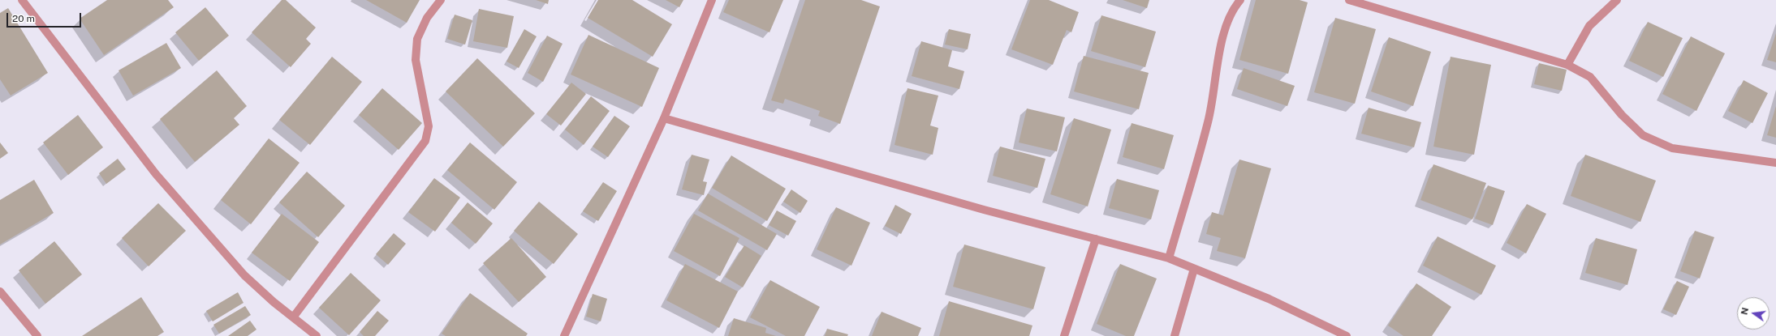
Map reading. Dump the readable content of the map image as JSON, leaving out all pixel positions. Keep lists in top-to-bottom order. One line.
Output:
{"scale_bar":"20 m","north":"left"}
